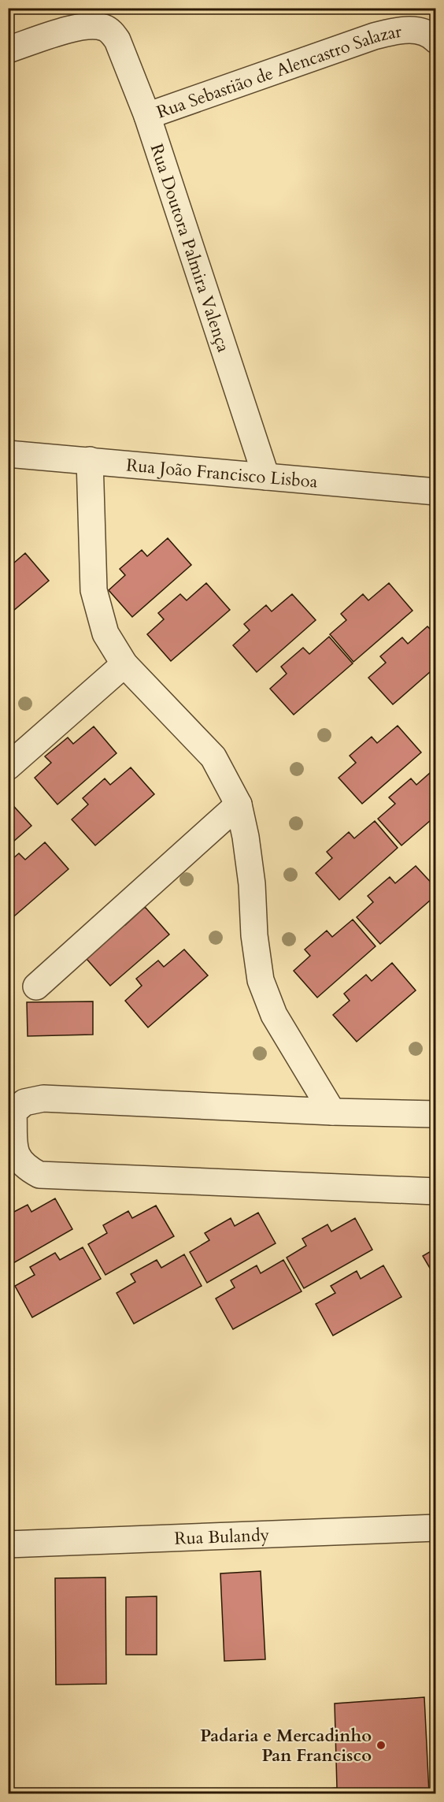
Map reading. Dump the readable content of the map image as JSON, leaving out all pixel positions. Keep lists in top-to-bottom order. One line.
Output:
{"streets":{"street":["Rua Sebastião de Alencastro Salazar","Rua Doutora Palmira Valença","Rua João Francisco Lisboa","Rua Bulandy"]},"crossings":[["Rua Sebastião de Alencastro Salazar","Rua Doutora Palmira Valença"],["Rua Doutora Palmira Valença","Rua João Francisco Lisboa"]],"places":["Padaria e Mercadinho Pan Francisco"]}
